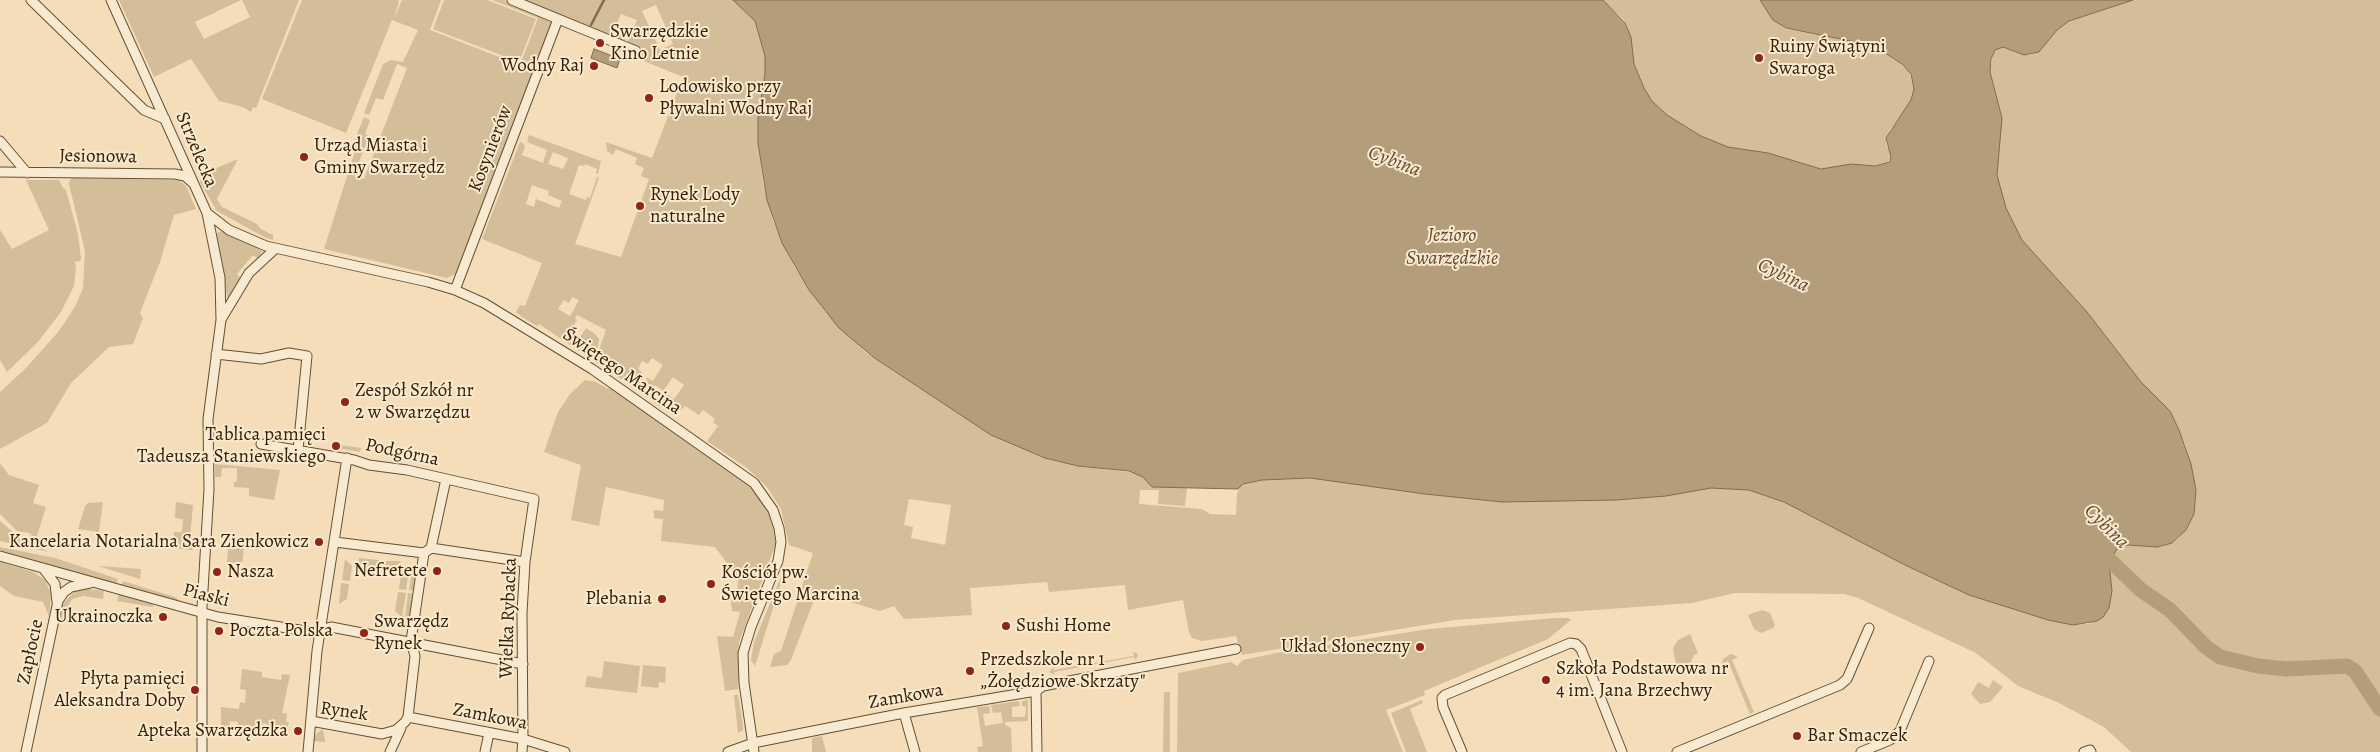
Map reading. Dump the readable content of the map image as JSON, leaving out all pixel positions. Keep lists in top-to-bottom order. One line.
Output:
{"streets":{"street":["Kosynierów","Strzelecka","Jesionowa","Świętego Marcina","Podgórna","Piaski","Wielka Rybacka","Zapłocie","Zamkowa","Rynek"]},"crossings":[["Kosynierów","Świętego Marcina"],["Strzelecka","Jesionowa"],["Strzelecka","Świętego Marcina"],["Strzelecka","Piaski"],["Świętego Marcina","Zamkowa"],["Podgórna","Wielka Rybacka"],["Piaski","Wielka Rybacka"],["Piaski","Zapłocie"],["Wielka Rybacka","Zamkowa"]],"water":["Cybina","Jezioro Swarzędzkie"],"places":["Swarzędzkie Kino Letnie","Ruiny Świątyni Swaroga","Wodny Raj","Lodowisko przy Pływalni Wodny Raj","Urząd Miasta i Gminy Swarzędz","Rynek Lody naturalne","Zespół Szkół nr 2 w Swarzędzu","Tablica pamięci Tadeusza Staniewskiego","Kancelaria Notarialna Sara Zienkowicz","Nefretete","Nasza","Kościół pw. Świętego Marcina","Plebania","Ukrainoczka","Sushi Home","Poczta Polska","Swarzędz Rynek","Układ Słoneczny","Przedszkole nr 1 „Żołędziowe Skrzaty\"","Szkoła Podstawowa nr 4 im. Jana Brzechwy","Płyta pamięci Aleksandra Doby","Apteka Swarzędzka","Bar Smaczek"]}
